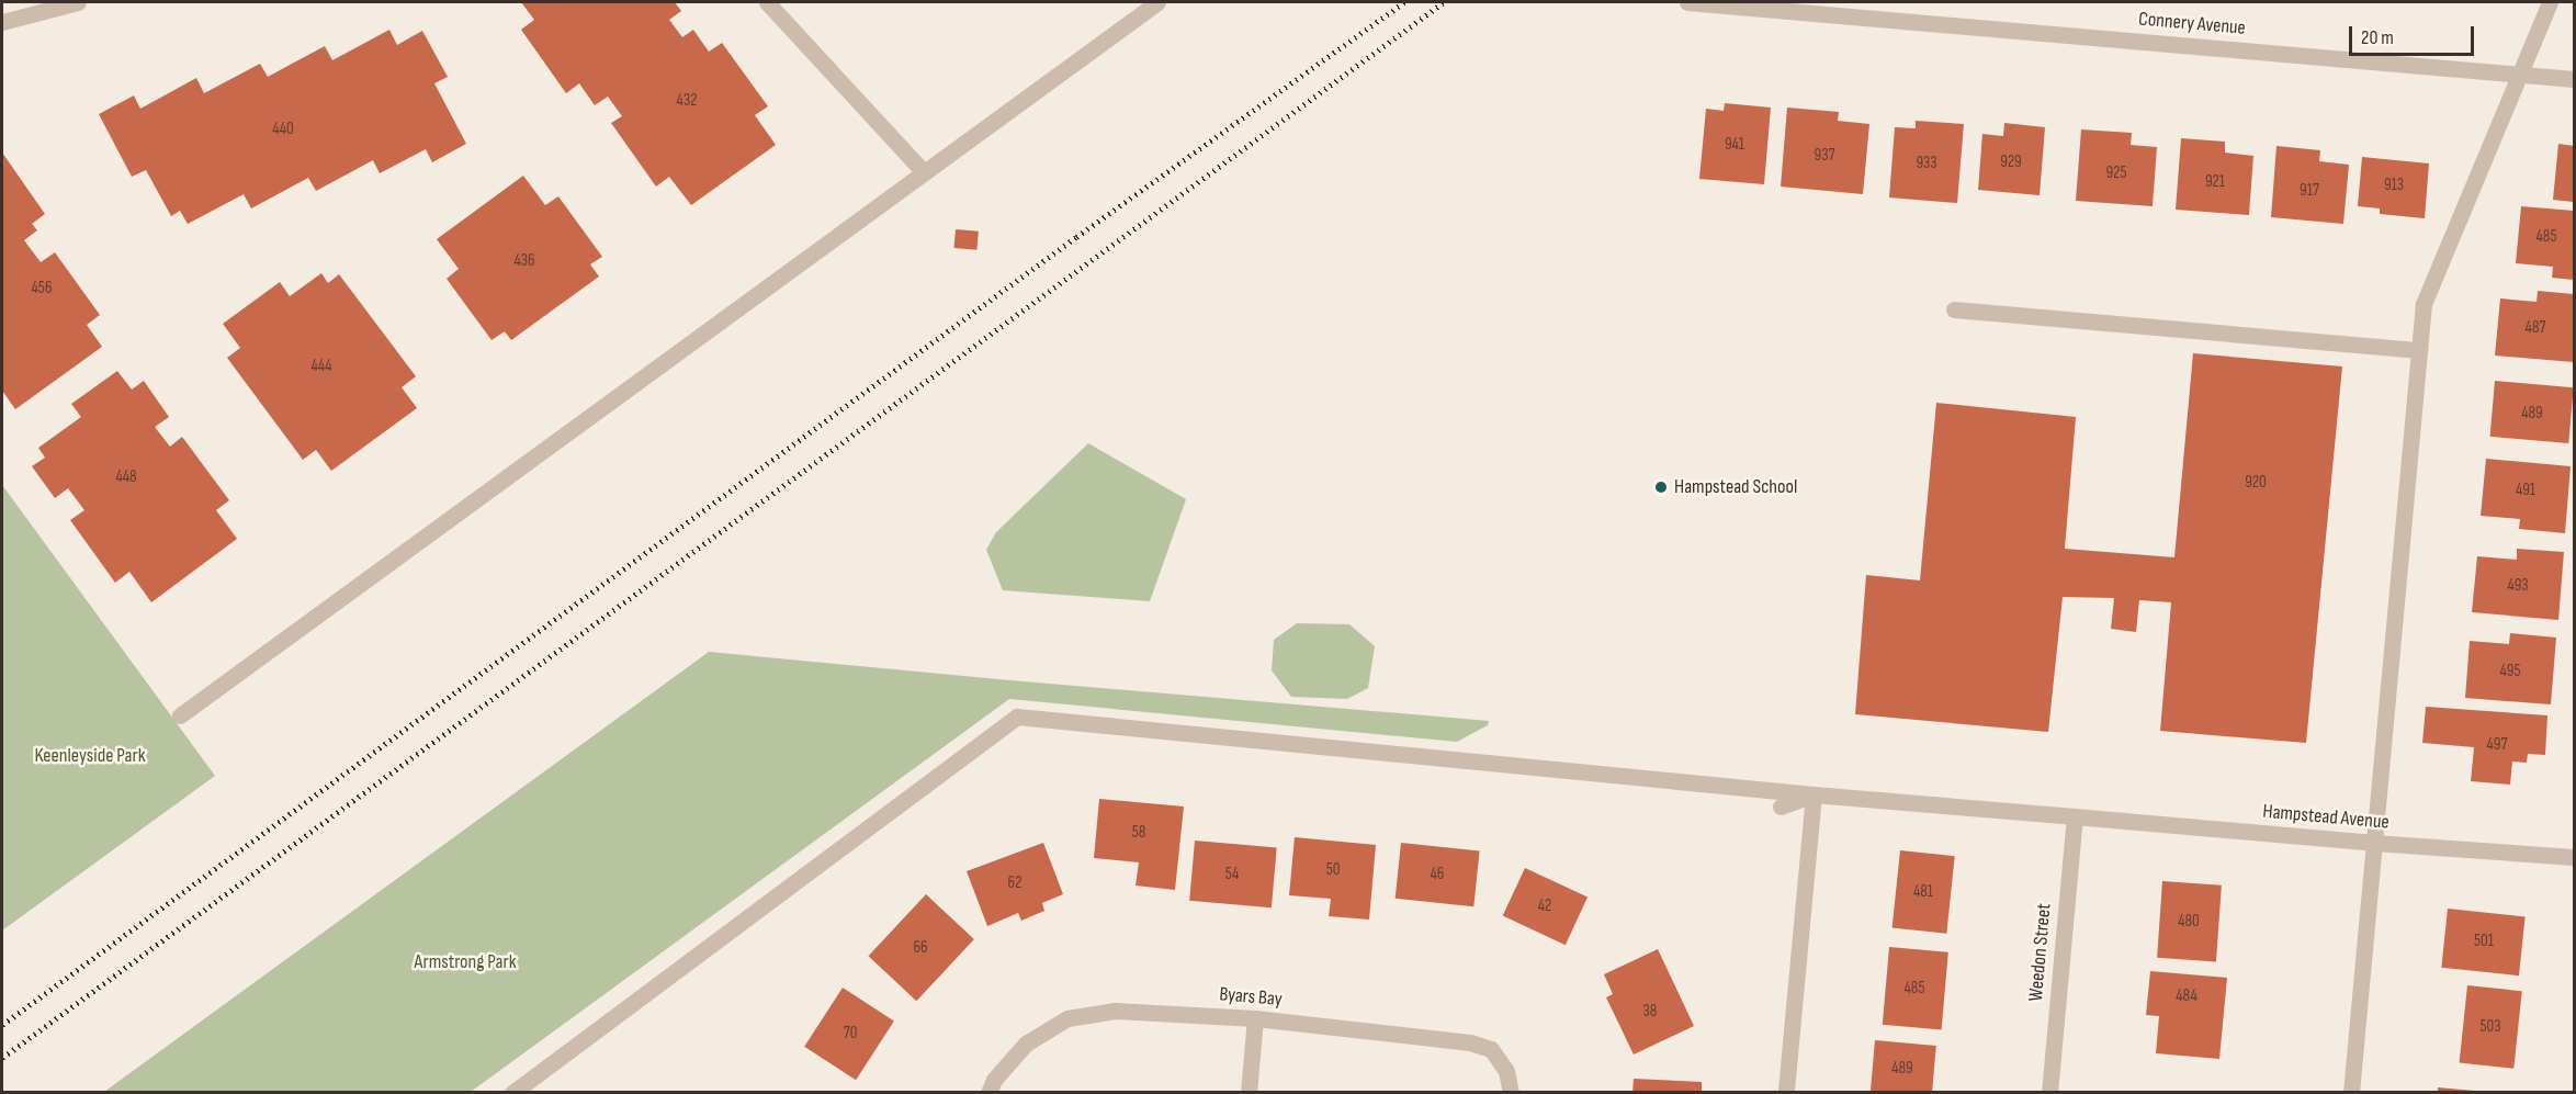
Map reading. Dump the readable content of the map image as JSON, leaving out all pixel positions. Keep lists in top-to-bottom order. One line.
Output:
{"streets":{"street":["Connery Avenue","Hampstead Avenue","Weedon Street","Byars Bay"]},"crossings":[["Hampstead Avenue","Weedon Street"]],"parks":["Keenleyside Park","Armstrong Park"],"places":["Hampstead School"],"house_numbers":["432","440","941","937","929","933","925","921","913","917","485","436","456","487","444","489","448","920","491","493","495","497","58","50","54","46","62","481","42","480","501","66","485","484","38","503","70","489"],"scale_bar":"20 m"}
